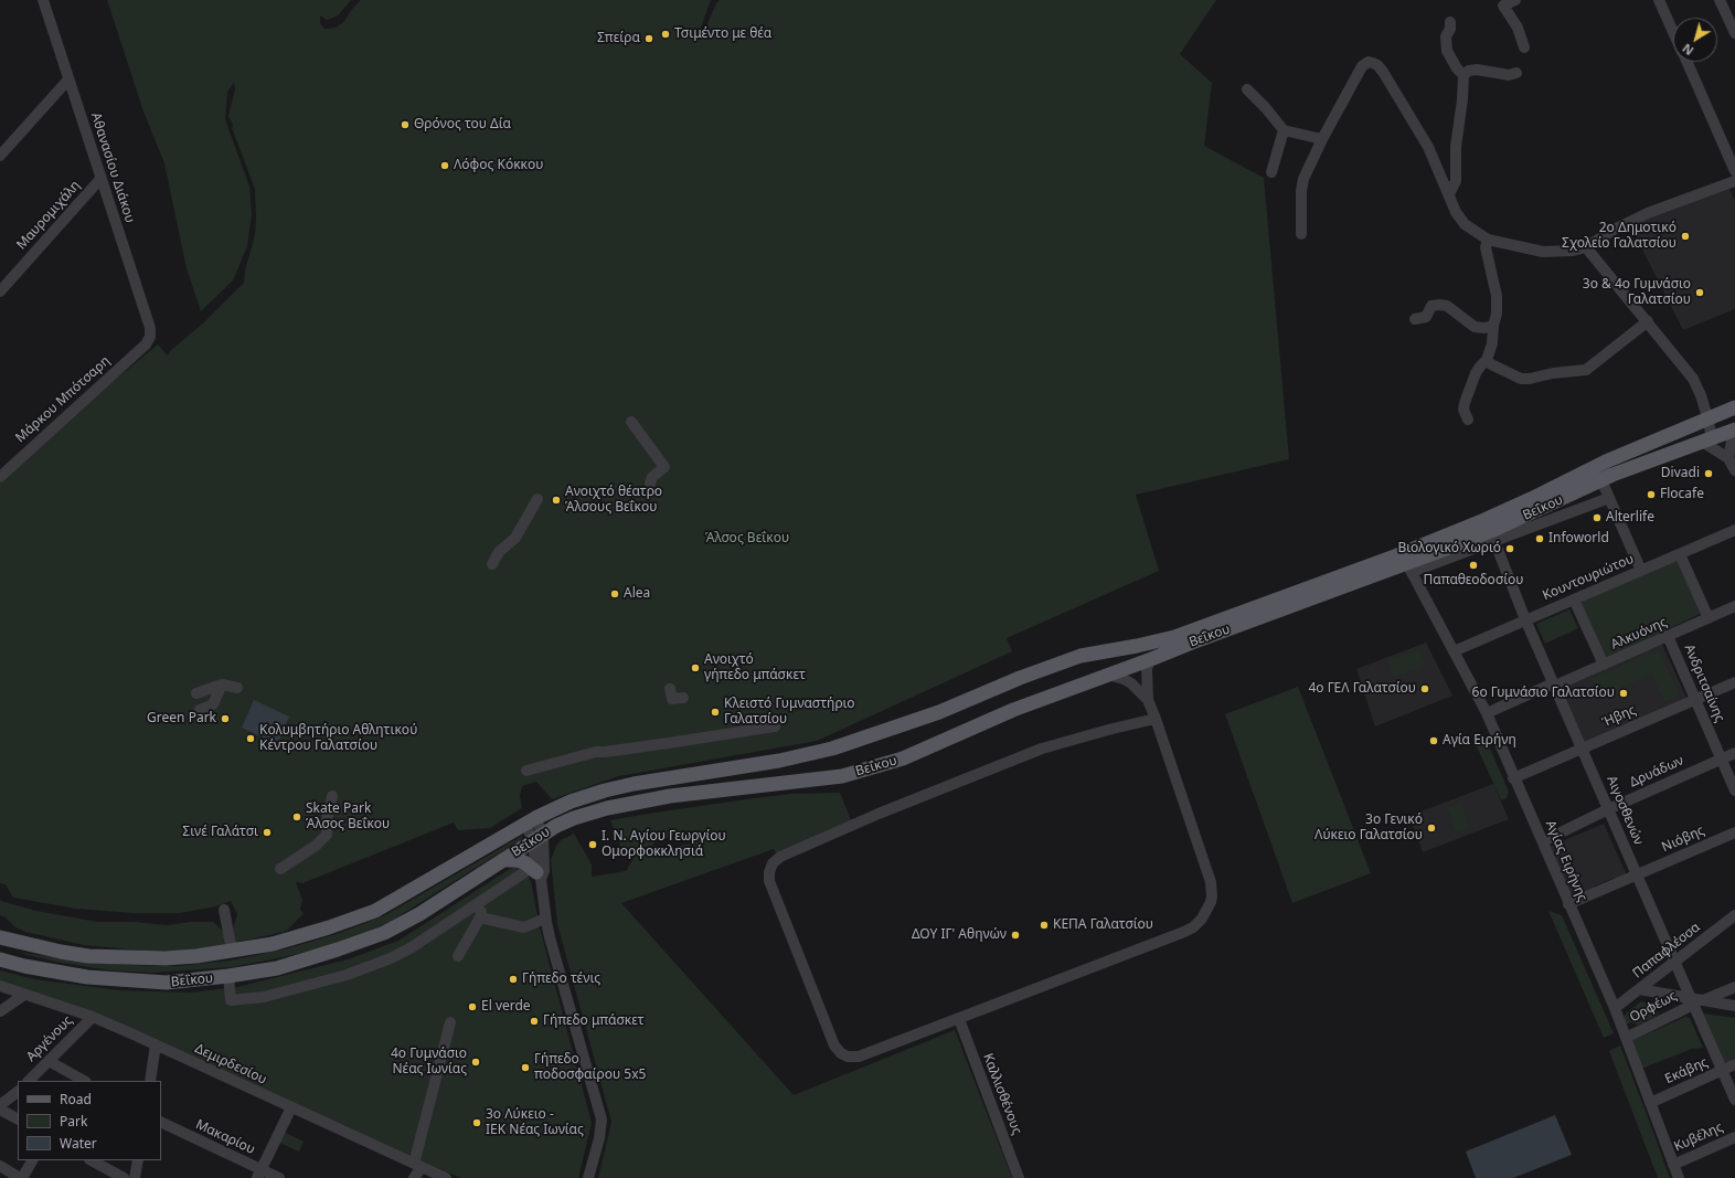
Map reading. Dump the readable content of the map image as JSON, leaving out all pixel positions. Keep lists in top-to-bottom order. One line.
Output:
{"streets":{"main road":["Βεΐκου"],"street":["Αθανασίου Διάκου","Μαυρομιχάλη","Μάρκου Μπότσαρη","Κουντουριώτου","Αλκυόνης","Ανδριτσαίνης","Ήβης","Δρυάδων","Αιγοσθενών","Νιόβης","Αγίας Ειρήνης","Παπαφλέσσα","Ορφέως","Αργένους","Δεμιρδεσίου","Εκάβης","Καλλισθένους","Μακαρίου","Κυβέλης"]},"crossings":[["Αθανασίου Διάκου","Μαυρομιχάλη"],["Αθανασίου Διάκου","Μάρκου Μπότσαρη"],["Βεΐκου","Αιγοσθενών"],["Βεΐκου","Αγίας Ειρήνης"],["Κουντουριώτου","Αιγοσθενών"],["Κουντουριώτου","Αγίας Ειρήνης"],["Αλκυόνης","Ανδριτσαίνης"],["Αλκυόνης","Αιγοσθενών"],["Αλκυόνης","Αγίας Ειρήνης"],["Ανδριτσαίνης","Ήβης"],["Ανδριτσαίνης","Δρυάδων"],["Ήβης","Αιγοσθενών"],["Ήβης","Αγίας Ειρήνης"],["Δρυάδων","Αιγοσθενών"],["Δρυάδων","Αγίας Ειρήνης"],["Αιγοσθενών","Νιόβης"],["Αιγοσθενών","Παπαφλέσσα"],["Αιγοσθενών","Ορφέως"],["Αιγοσθενών","Εκάβης"],["Νιόβης","Αγίας Ειρήνης"],["Αγίας Ειρήνης","Παπαφλέσσα"],["Αγίας Ειρήνης","Ορφέως"],["Αγίας Ειρήνης","Εκάβης"],["Αγίας Ειρήνης","Κυβέλης"],["Αργένους","Δεμιρδεσίου"]],"parks":["Άλσος Βεΐκου"],"places":["Τσιμέντο με θέα","Σπείρα","Θρόνος του Δία","Λόφος Κόκκου","2ο Δημοτικό Σχολείο Γαλατσίου","3ο & 4ο Γυμνάσιο Γαλατσίου","Divadi","Flocafe","Ανοιχτό θέατρο Άλσους Βεΐκου","Alterlife","Infoworld","Βιολογικό Χωριό","Παπαθεοδοσίου","Alea","Ανοιχτό γήπεδο μπάσκετ","4ο ΓΕΛ Γαλατσίου","6ο Γυμνάσιο Γαλατσίου","Κλειστό Γυμναστήριο Γαλατσίου","Green Park","Κολυμβητήριο Αθλητικού Κέντρου Γαλατσίου","Αγία Ειρήνη","Skate Park Άλσος Βεΐκου","3ο Γενικό Λύκειο Γαλατσίου","Σινέ Γαλάτσι","Ι. Ν. Αγίου Γεωργίου Ομορφοκκλησιά","ΚΕΠΑ Γαλατσίου","ΔΟΥ ΙΓ' Αθηνών","Γήπεδο τένις","El verde","Γήπεδο μπάσκετ","4ο Γυμνάσιο Νέας Ιωνίας","Γήπεδο ποδοσφαίρου 5x5","3ο Λύκειο - ΙΕΚ Νέας Ιωνίας"],"legend":["Road","Park","Water"],"north":"bottom left"}
